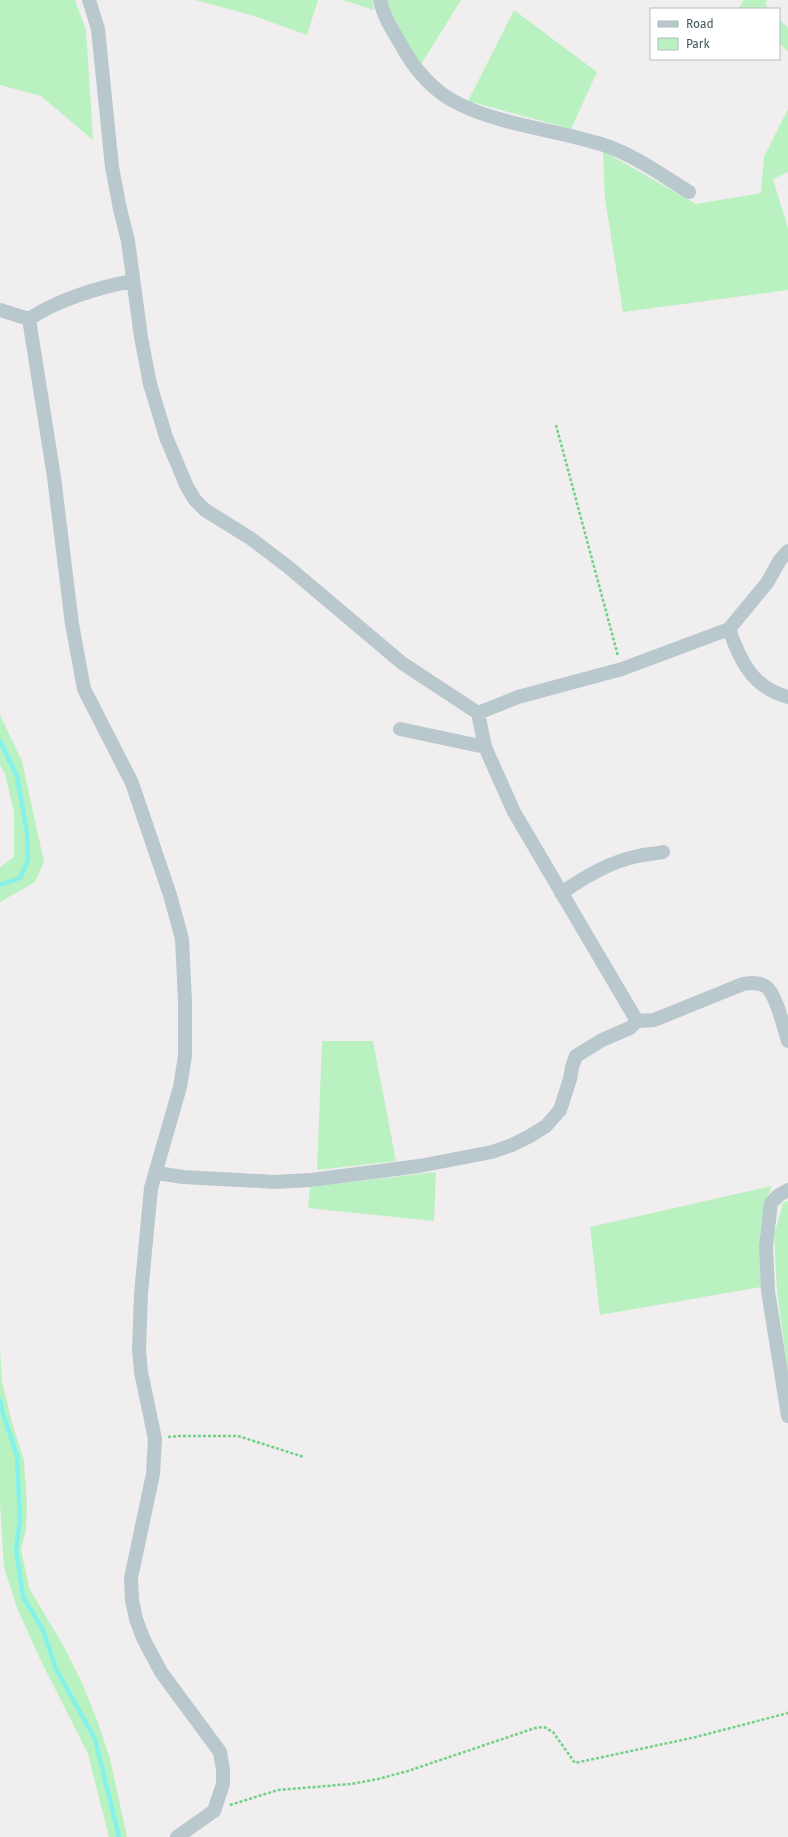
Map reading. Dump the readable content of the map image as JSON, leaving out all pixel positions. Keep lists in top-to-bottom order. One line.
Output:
{"legend":["Road","Park"]}
